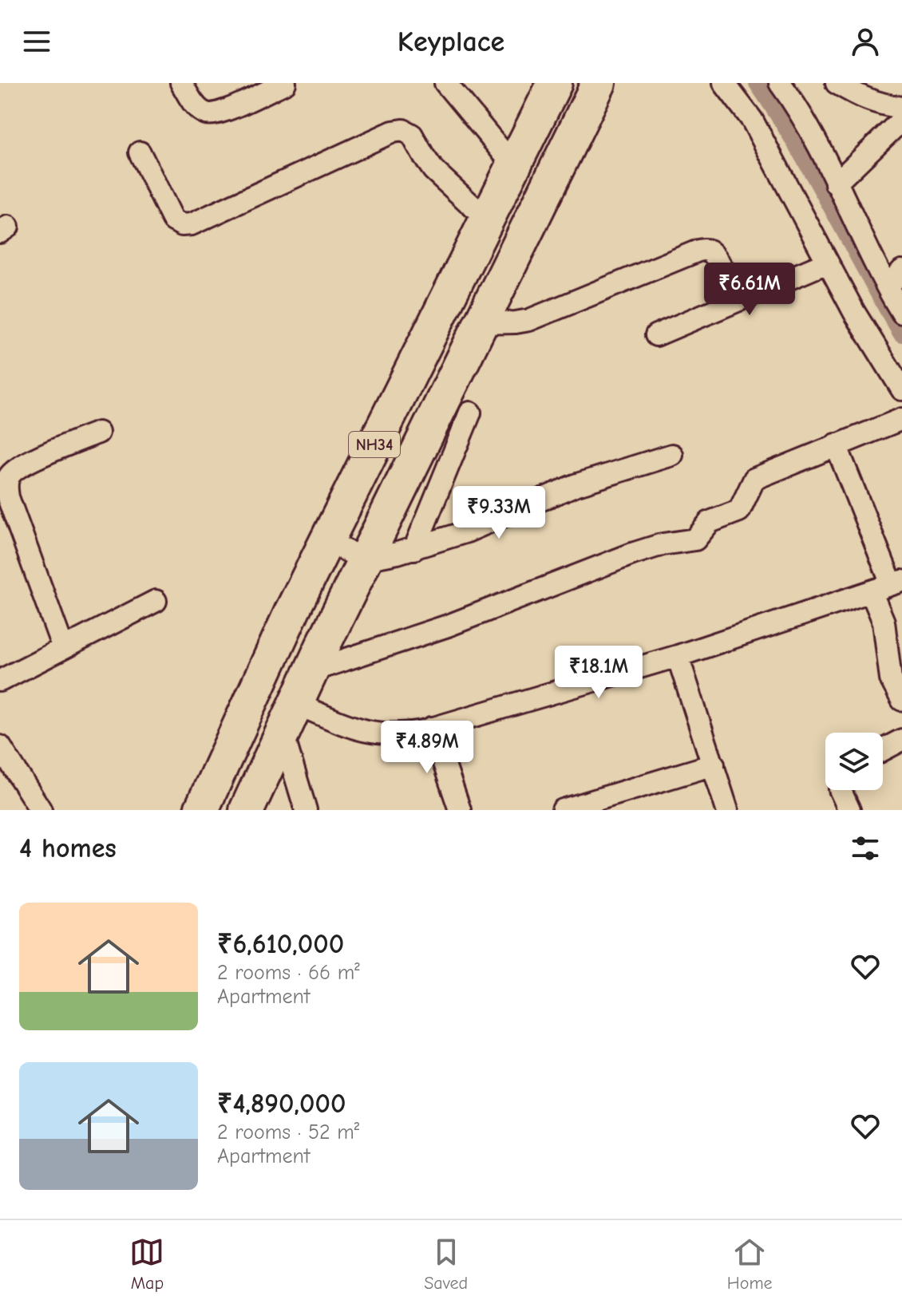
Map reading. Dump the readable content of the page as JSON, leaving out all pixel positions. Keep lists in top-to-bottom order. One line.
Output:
{"streets":{"highway":["NH34"]},"page":{"header":"Keyplace","price":["₹6.61M","₹9.33M","₹18.1M","₹4.89M"],"heading":"4 homes","list":[{"name":"₹6,610,000","note":"2 rooms · 66 m² · Apartment"},{"name":"₹4,890,000","note":"2 rooms · 52 m² · Apartment"}],"tabs":["Map","Saved","Home"]}}
